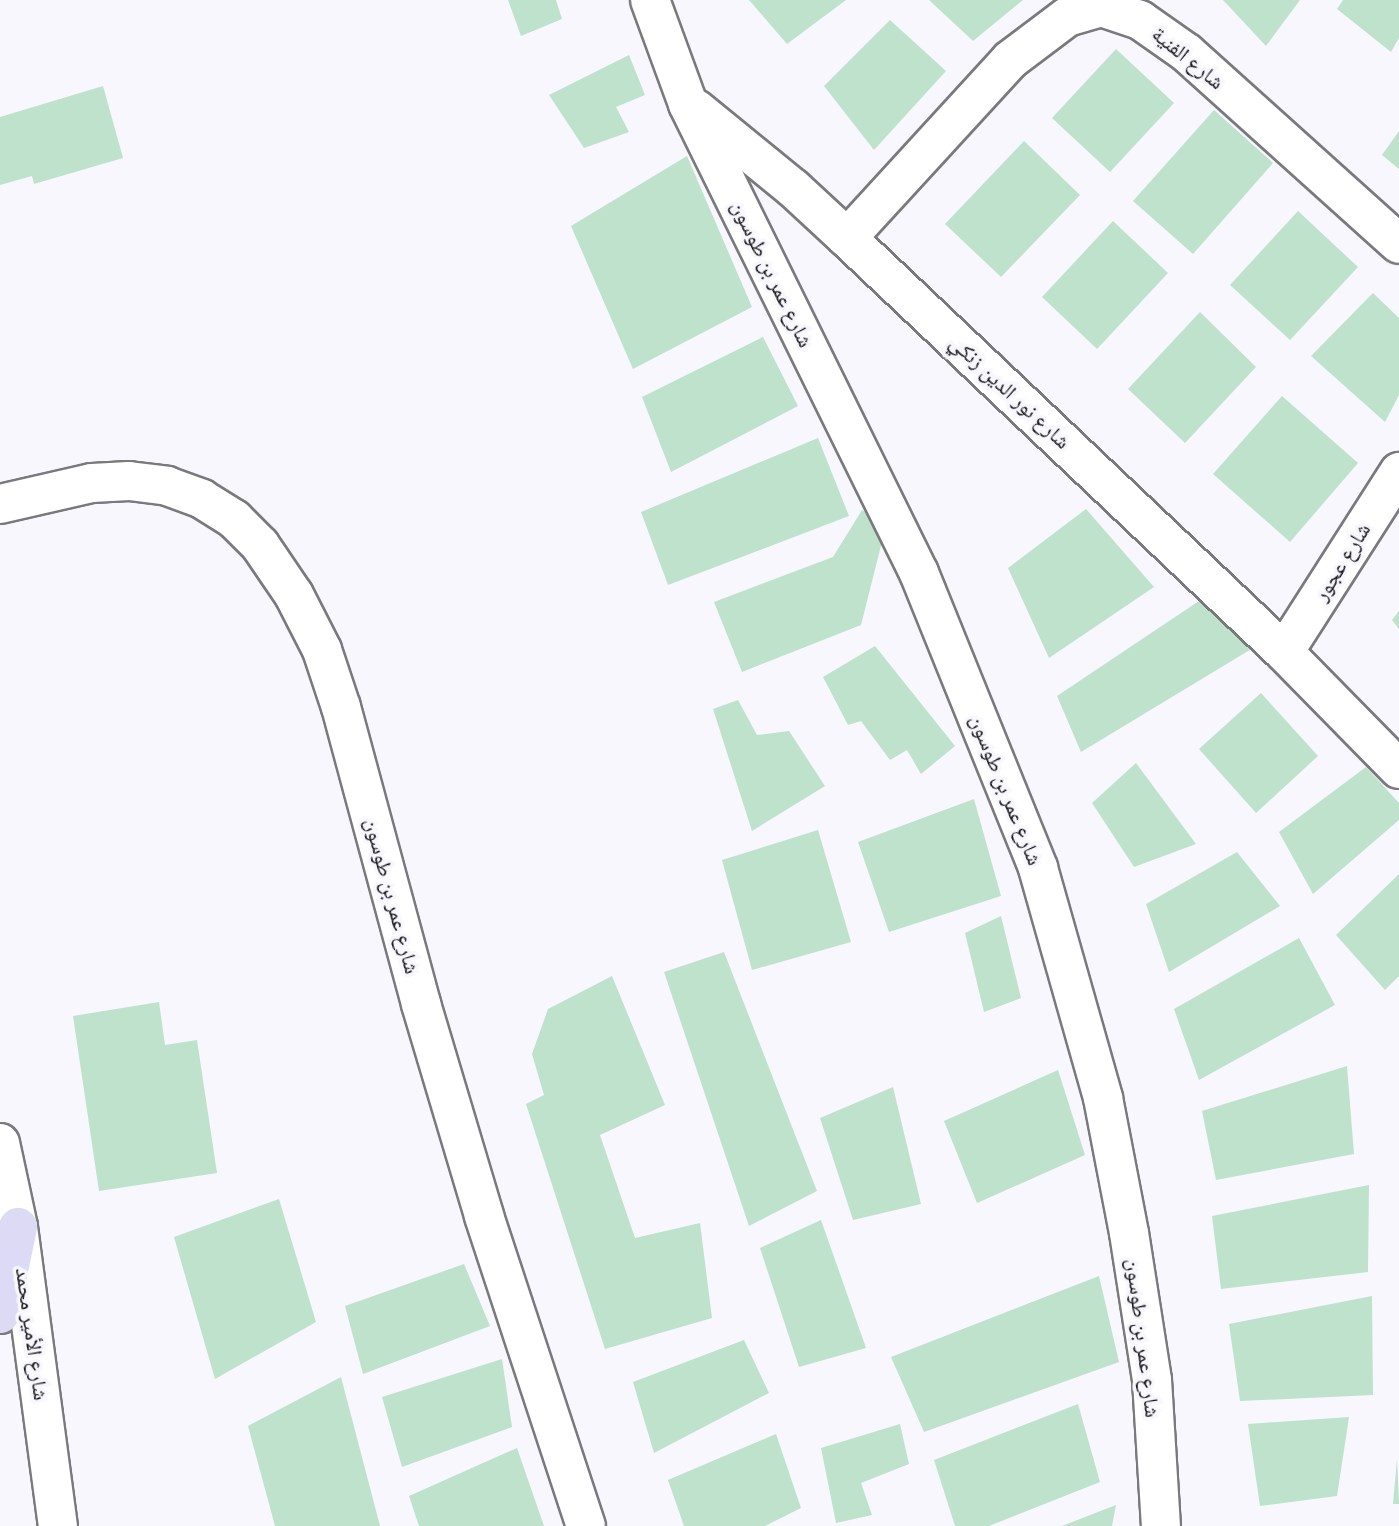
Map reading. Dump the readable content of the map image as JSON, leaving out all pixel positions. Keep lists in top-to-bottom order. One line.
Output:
{"streets":{"street":["شارع الفنية","شارع عمر بن طوسون","شارع نور الدين زنكي","شارع عجور","شارع الأمير محمد"]},"crossings":[["شارع الفنية","شارع نور الدين زنكي"],["شارع عمر بن طوسون","شارع نور الدين زنكي"],["شارع نور الدين زنكي","شارع عجور"]]}
